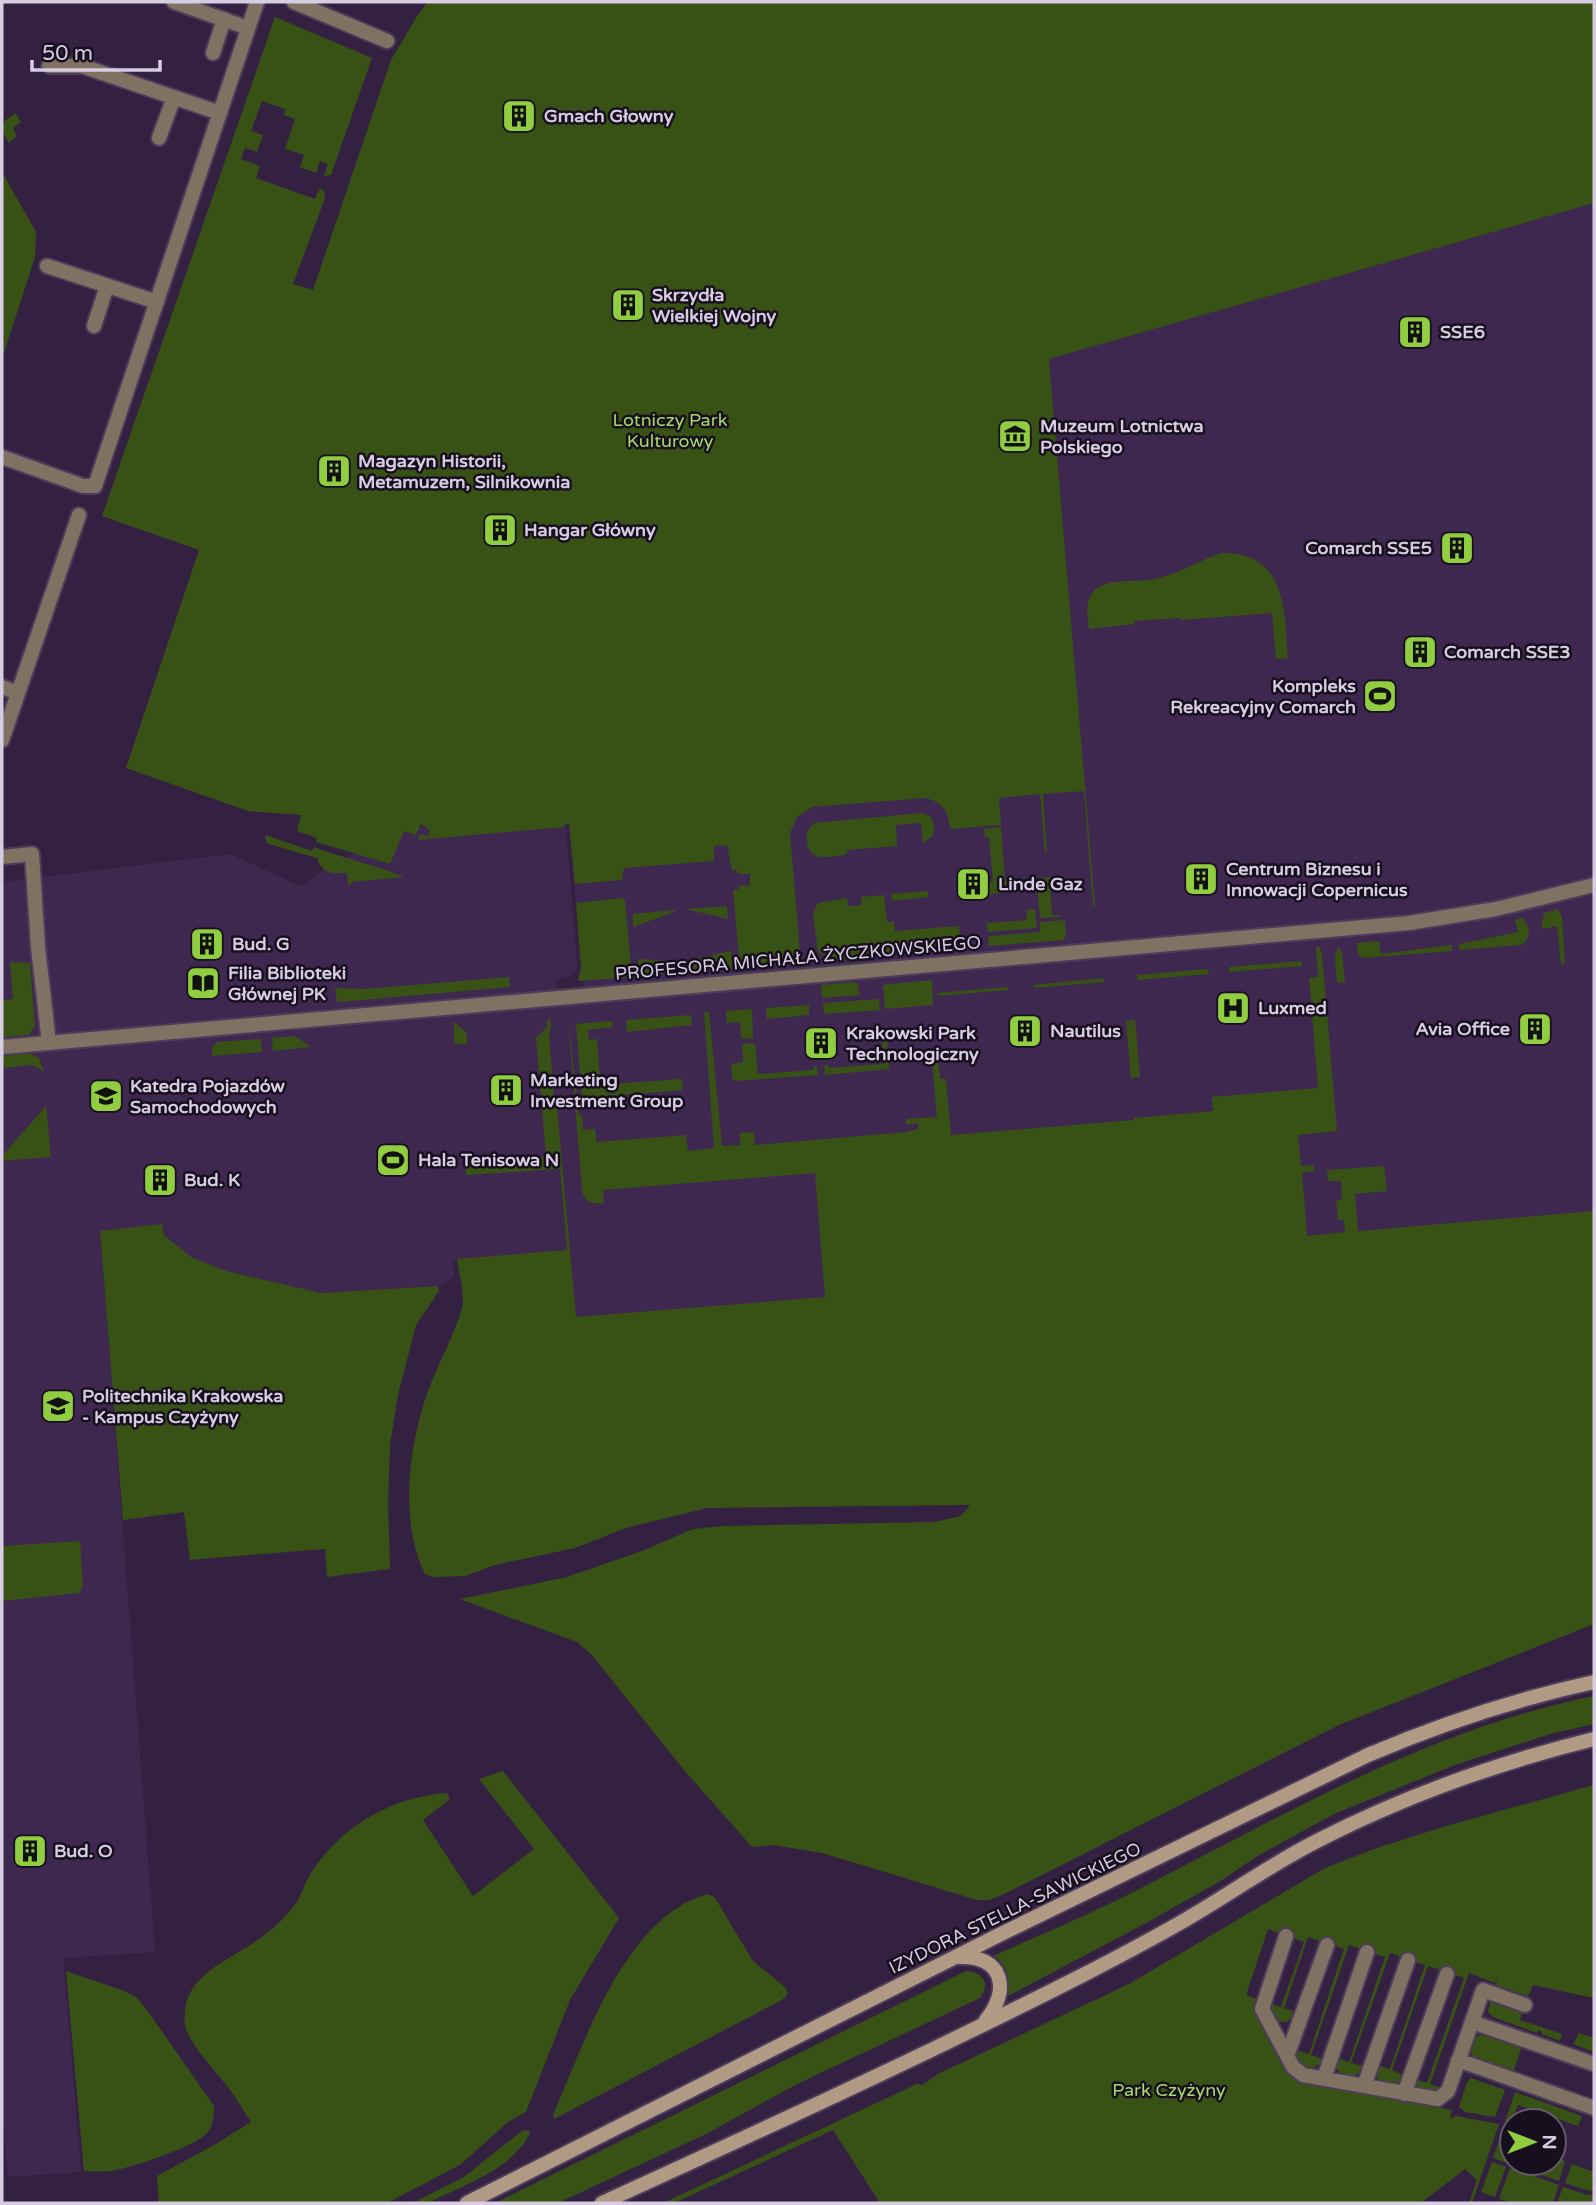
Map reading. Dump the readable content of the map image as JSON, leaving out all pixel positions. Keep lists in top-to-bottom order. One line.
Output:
{"streets":{"main road":["IZYDORA STELLA-SAWICKIEGO"],"street":["PROFESORA MICHAŁA ŻYCZKOWSKIEGO"]},"parks":["Lotniczy Park Kulturowy","Park Czyżyny"],"places":{"building":["Gmach Głowny","Skrzydła Wielkiej Wojny","SSE6","Magazyn Historii, Metamuzem, Silnikownia","Hangar Główny","Comarch SSE5","Comarch SSE3","Centrum Biznesu i Innowacji Copernicus","Linde Gaz","Bud. G","Avia Office","Nautilus","Krakowski Park Technologiczny","Marketing Investment Group","Bud. K","Bud. O"],"museum":["Muzeum Lotnictwa Polskiego"],"sports":["Kompleks Rekreacyjny Comarch","Hala Tenisowa N"],"library":["Filia Biblioteki Głównej PK"],"hospital":["Luxmed"],"school or university":["Katedra Pojazdów Samochodowych","Politechnika Krakowska - Kampus Czyżyny"]},"scale_bar":"50 m","north":"right"}
